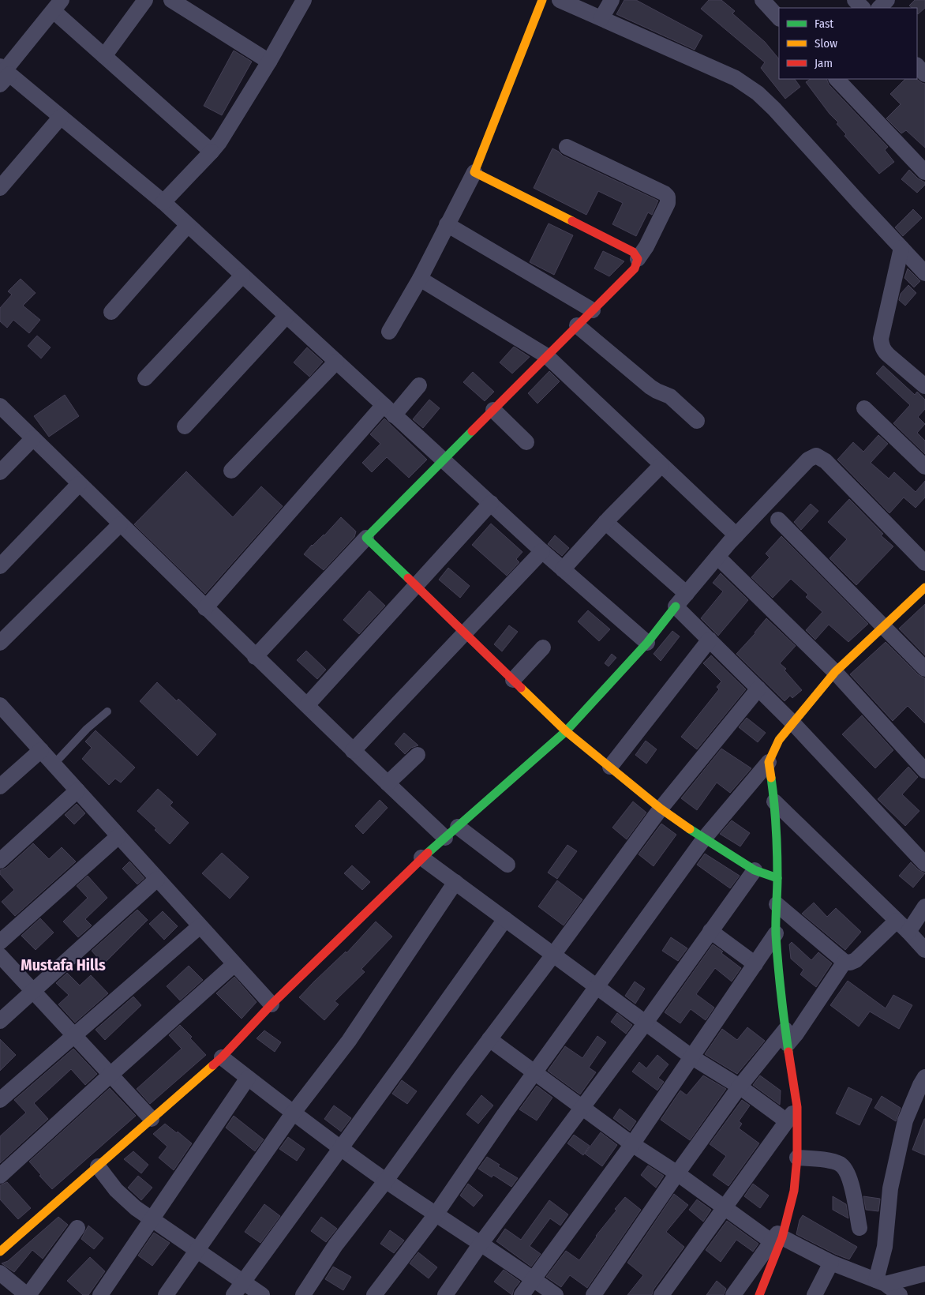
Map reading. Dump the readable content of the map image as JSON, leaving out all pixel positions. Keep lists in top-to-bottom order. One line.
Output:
{"districts":["Mustafa Hills"],"legend":["Fast","Slow","Jam"]}
